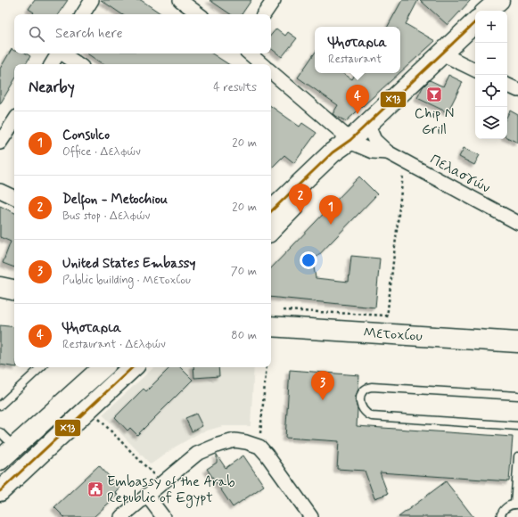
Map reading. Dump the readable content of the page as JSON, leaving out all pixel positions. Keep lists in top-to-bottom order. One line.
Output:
{"streets":{"main road":["Μετοχίου"],"street":["Πελασγών"]},"places":{"bar":["Chip N Grill"],"public building":["Embassy of the Arab Republic of Egypt"]},"lines":["transit line X13"],"page":{"map_buttons":["+","−"],"search":"Search here","popup":["Ψησταρια","Restaurant"],"heading":["Nearby","4 results"],"pins":["4","2","1","3"],"list":[{"mark":"1","name":"Consulco","note":"Office · Δελφών","value":"20 m"},{"mark":"2","name":"Delfon - Metochiou","note":"Bus stop · Δελφών","value":"20 m"},{"mark":"3","name":"United States Embassy","note":"Public building · Μετοχίου","value":"70 m"},{"mark":"4","name":"Ψησταρια","note":"Restaurant · Δελφών","value":"80 m"}]}}
